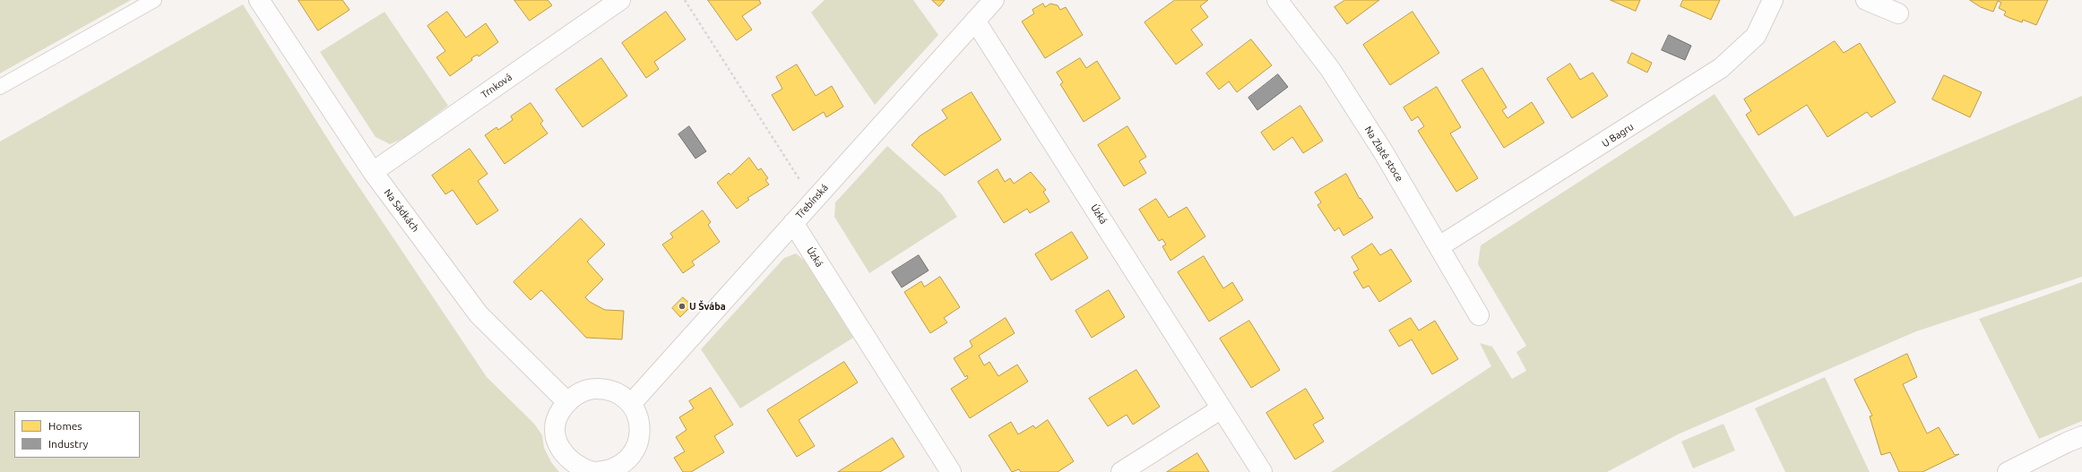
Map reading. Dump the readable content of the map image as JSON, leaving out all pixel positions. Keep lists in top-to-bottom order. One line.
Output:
{"streets":{"street":["Trnková","U Bagru","Na Zlaté stoce","Třebínská","Na Sádkách","Úzká"]},"crossings":[["Trnková","Na Sádkách"],["U Bagru","Na Zlaté stoce"],["Třebínská","Na Sádkách"],["Třebínská","Úzká"]],"places":["U Švába"],"legend":["Homes","Industry"]}
